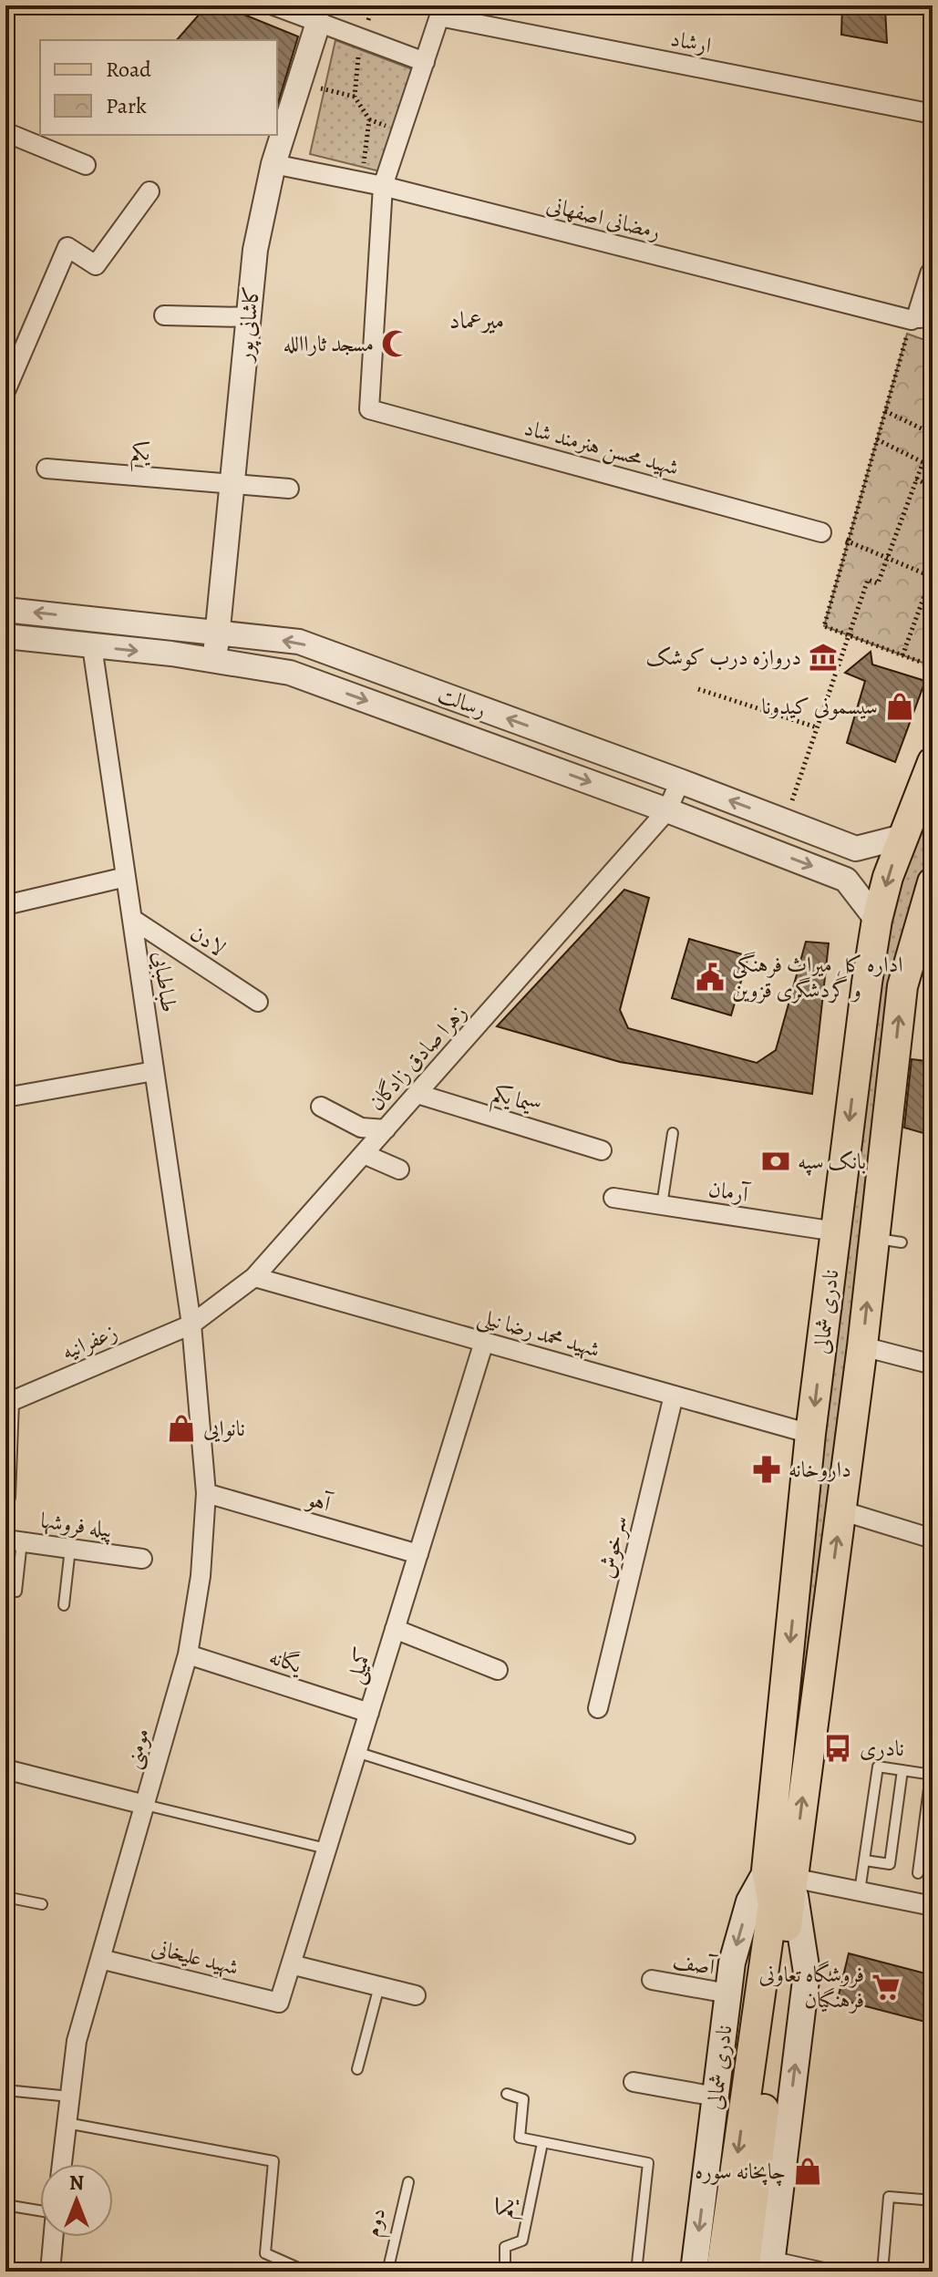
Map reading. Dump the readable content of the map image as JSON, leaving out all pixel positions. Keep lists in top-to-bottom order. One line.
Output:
{"streets":{"main road":["نادری شمالی"],"street":["ارشاد","رمضانی اصفهانی","کاشانی پور","شهید محسن هنرمند شاد","یکم","رسالت","لادن","طباطبایی","زهرا صادق زادگان","سیما یکم","آرمان","شهید محمد رضا نیلی","زعفرانیه","آهو","پیله فروشها","سرخوش","یگانه","کمیلی","مومنی","شهید علیخانی","آصف"],"lane":["دوم"]},"crossings":[["رمضانی اصفهانی","کاشانی پور"],["رمضانی اصفهانی","شهید محسن هنرمند شاد"],["کاشانی پور","یکم"],["کاشانی پور","رسالت"],["رسالت","طباطبایی"],["رسالت","زهرا صادق زادگان"],["رسالت","نادری شمالی"],["لادن","طباطبایی"],["طباطبایی","زهرا صادق زادگان"],["طباطبایی","زعفرانیه"],["طباطبایی","مومنی"],["زهرا صادق زادگان","سیما یکم"],["زهرا صادق زادگان","شهید محمد رضا نیلی"],["زهرا صادق زادگان","زعفرانیه"],["زهرا صادق زادگان","مومنی"],["آرمان","نادری شمالی"],["نادری شمالی","شهید محمد رضا نیلی"],["نادری شمالی","آصف"],["شهید محمد رضا نیلی","سرخوش"],["شهید محمد رضا نیلی","کمیلی"],["زعفرانیه","مومنی"],["آهو","کمیلی"],["آهو","مومنی"],["یگانه","کمیلی"],["یگانه","مومنی"],["کمیلی","شهید علیخانی"],["مومنی","شهید علیخانی"]],"districts":["میرعماد"],"places":{"mosque":["مسجد ثاراالله"],"museum":["دروازه درب کوشک"],"shop":["سیسمونی کیدونا","نانوایی","چاپخانه سوره"],"public building":["اداره کل میراث فرهنگی و گردشگری قزوین"],"bank":["بانک سپه"],"pharmacy":["داروخانه"],"bus stop":["نادری"],"supermarket":["فروشگاه تعاونی فرهنگیان"]},"legend":["Road","Park"],"north":"top"}
